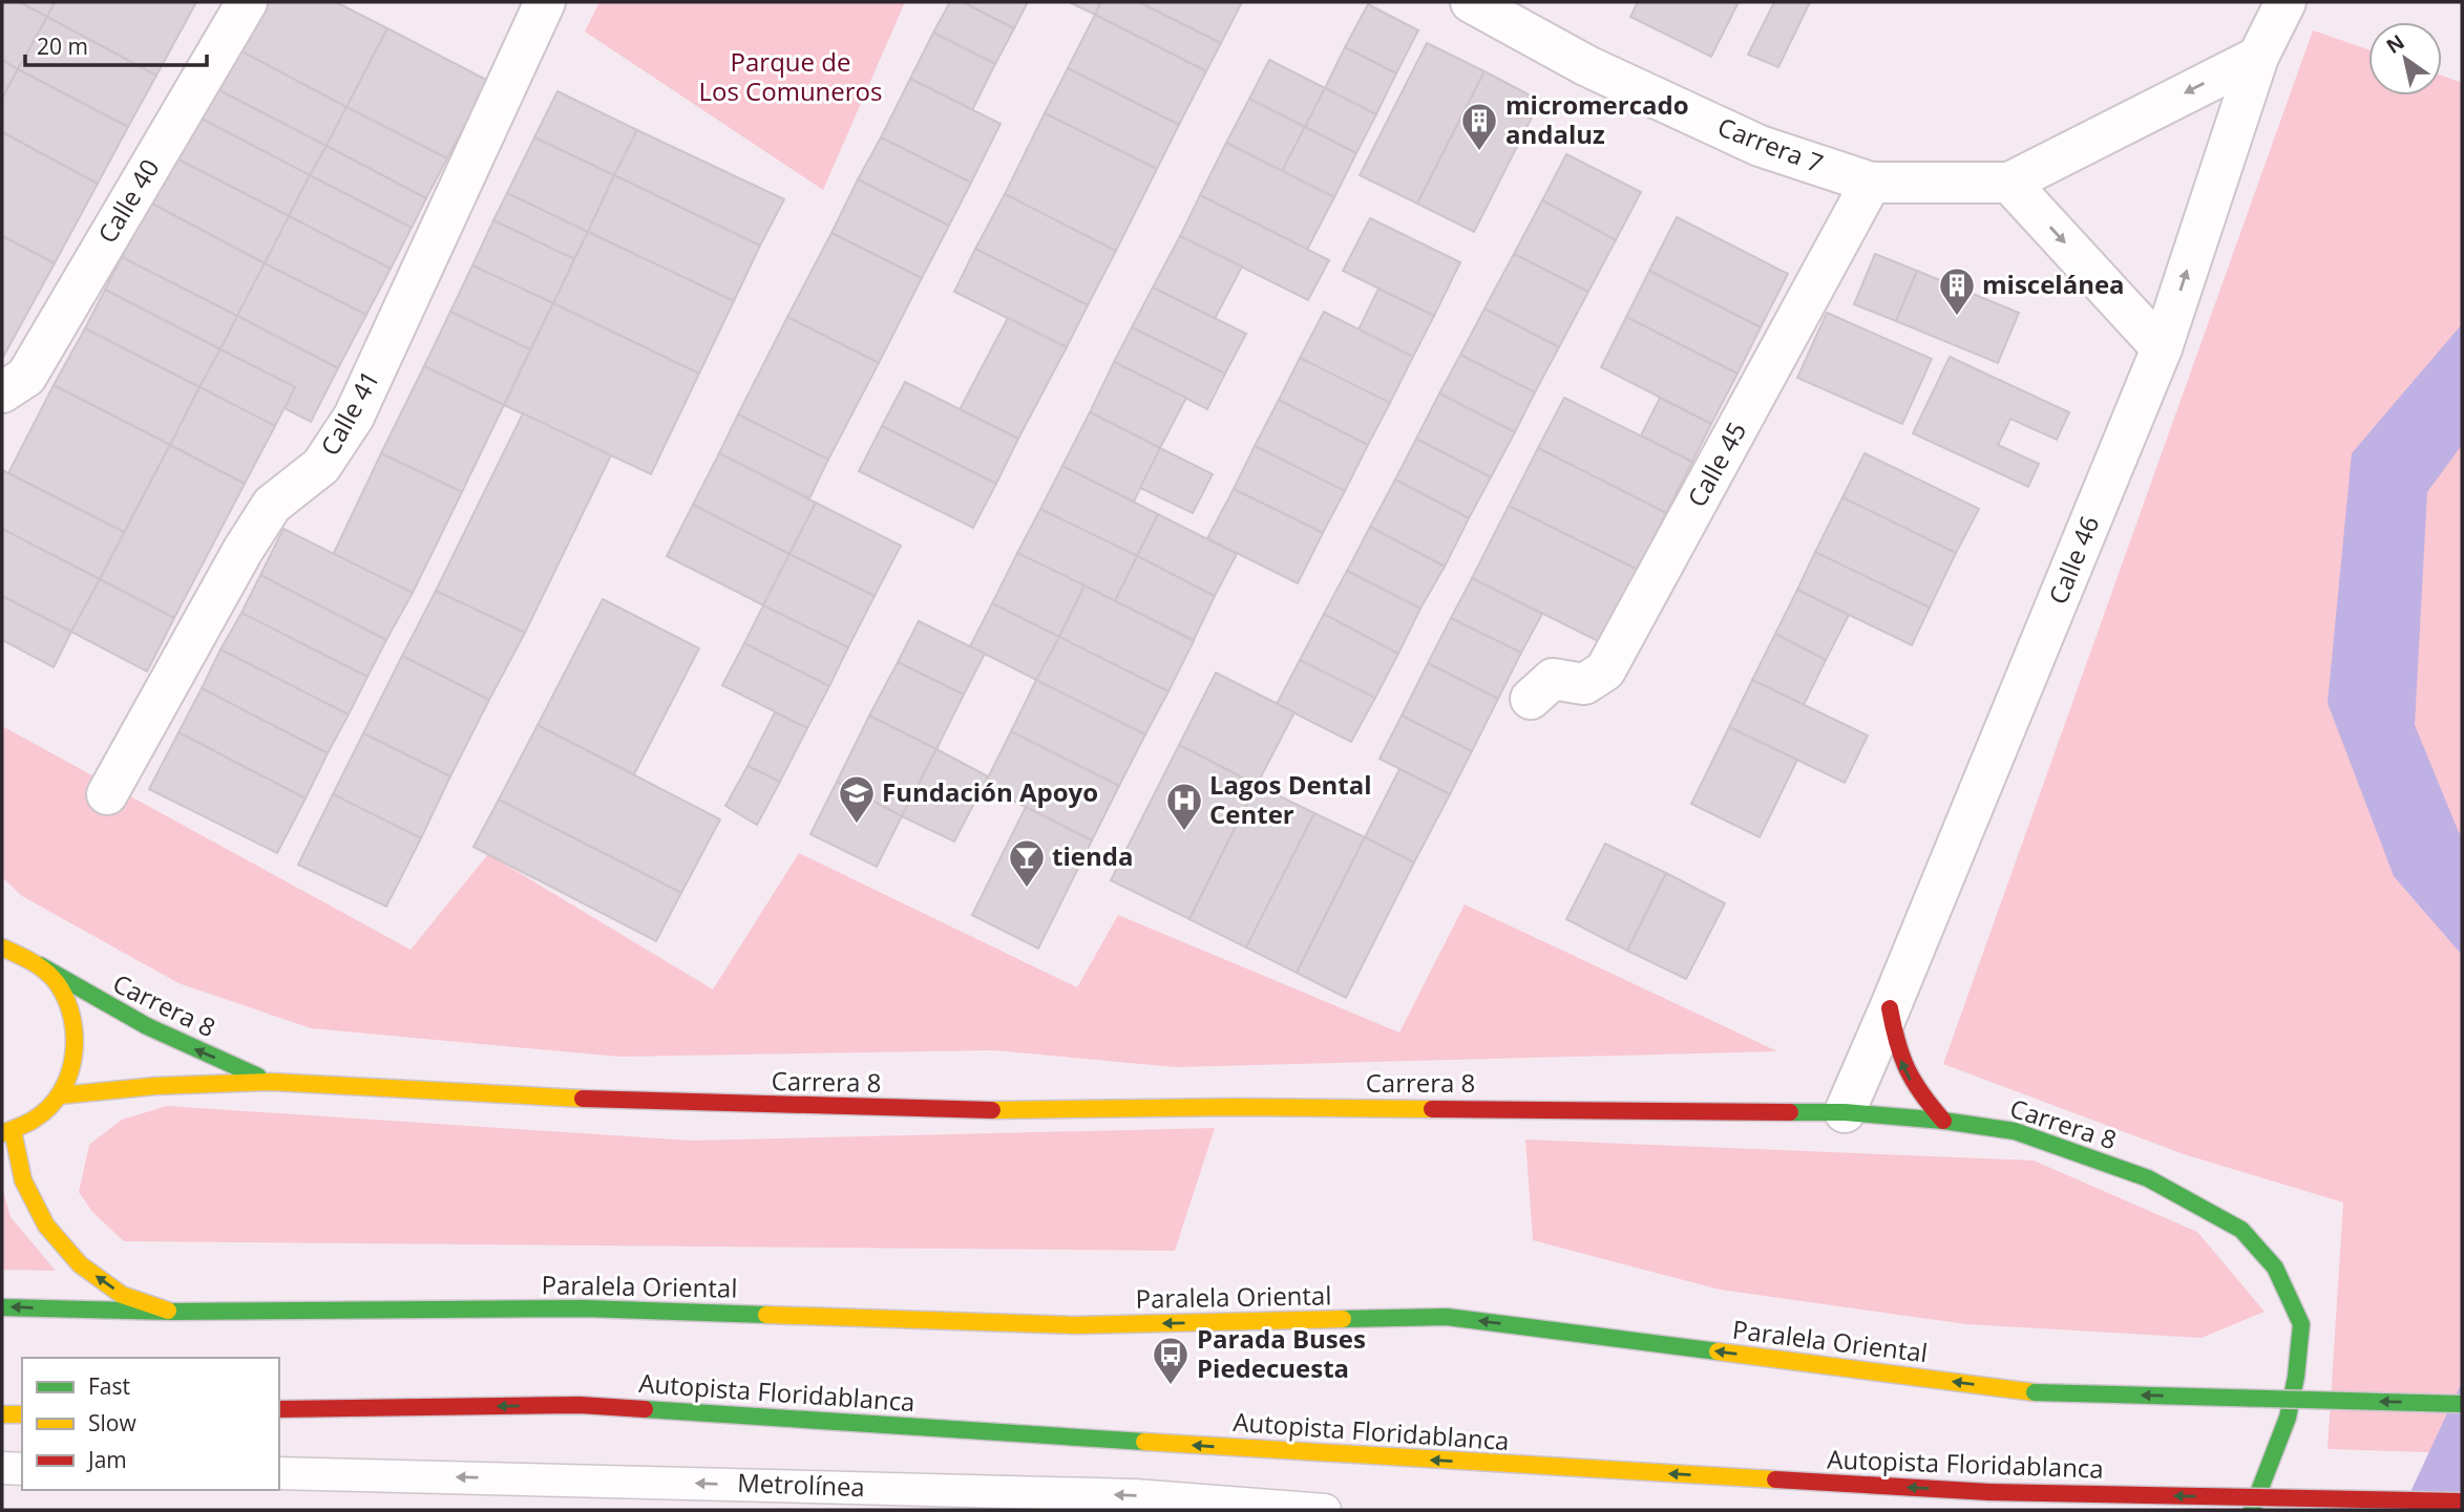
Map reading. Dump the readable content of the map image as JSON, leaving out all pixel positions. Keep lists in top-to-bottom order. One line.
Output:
{"streets":{"main road":["Carrera 8","Paralela Oriental","Autopista Floridablanca"],"street":["Carrera 7","Calle 40","Calle 41","Calle 45","Calle 46"],"lane":["Metrolínea"]},"crossings":[["Carrera 7","Calle 45"],["Carrera 7","Calle 46"],["Calle 46","Carrera 8"]],"one_way":["Paralela Oriental","Autopista Floridablanca","Metrolínea"],"parks":["Parque de Los Comuneros"],"places":{"building":["micromercado andaluz","miscelánea"],"school or university":["Fundación Apoyo"],"hospital":["Lagos Dental Center"],"bar":["tienda"],"bus stop":["Parada Buses Piedecuesta"]},"legend":["Fast","Slow","Jam"],"scale_bar":"20 m","north":"top left"}
